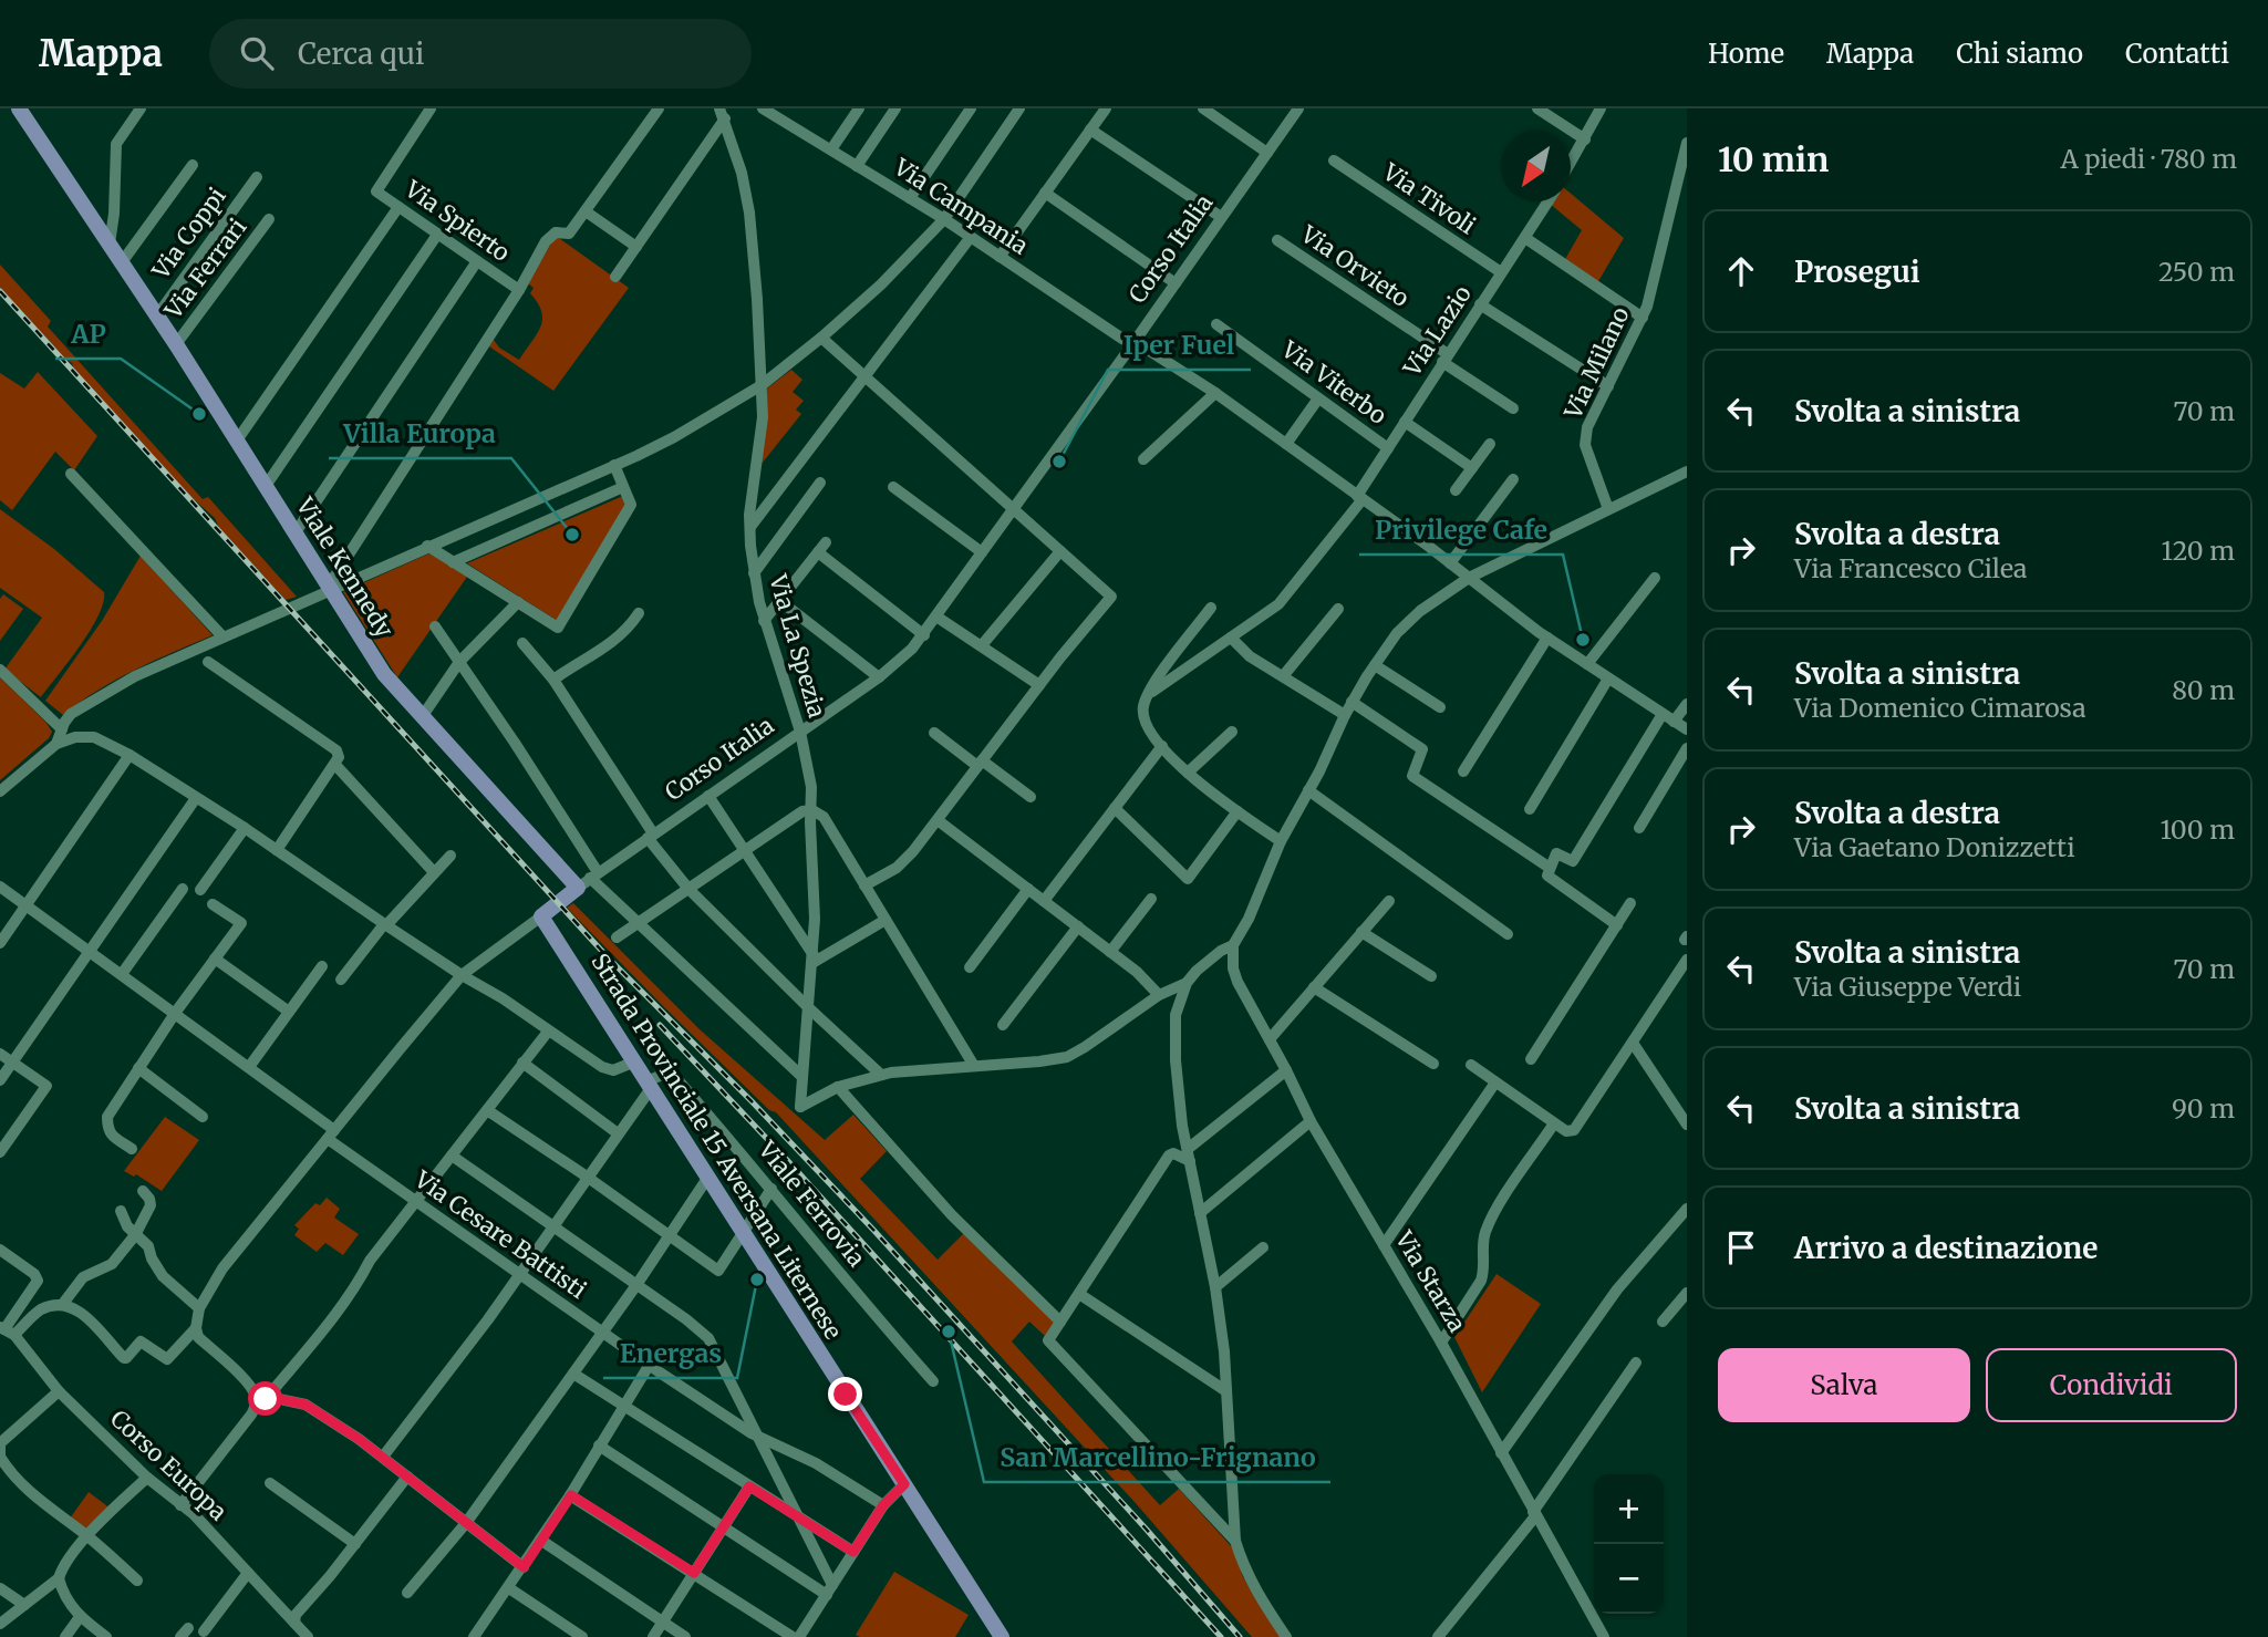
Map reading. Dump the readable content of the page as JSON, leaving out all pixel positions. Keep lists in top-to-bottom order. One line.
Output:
{"streets":{"main road":["Corso Italia","Viale Kennedy","Strada Provinciale 15 Aversana Liternese"],"street":["Via Tivoli","Via Campania","Via Spierto","Via Coppi","Via Orvieto","Via Ferrari","Via Lazio","Via Milano","Via Viterbo","Via La Spezia","Viale Ferrovia","Via Cesare Battisti","Via Starza","Corso Europa"]},"crossings":[["Via Tivoli","Via Lazio"],["Via Campania","Corso Italia"],["Via Campania","Via Lazio"],["Via Coppi","Viale Kennedy"],["Corso Italia","Viale Kennedy"],["Corso Italia","Via La Spezia"],["Corso Italia","Strada Provinciale 15 Aversana Liternese"],["Corso Italia","Via Cesare Battisti"],["Via Orvieto","Via Lazio"],["Via Ferrari","Viale Kennedy"],["Via Lazio","Via Viterbo"],["Strada Provinciale 15 Aversana Liternese","Viale Ferrovia"]],"places":["AP","Iper Fuel","Villa Europa","Privilege Cafe","Energas","San Marcellino-Frignano"],"north":"bottom left","page":{"header":"Mappa","search":"Cerca qui","nav":["Home","Mappa","Chi siamo","Contatti"],"heading":["10 min","A piedi · 780 m"],"list":[["Prosegui","250 m"],["Svolta a sinistra","70 m"],["Svolta a destra","Via Francesco Cilea","120 m"],["Svolta a sinistra","Via Domenico Cimarosa","80 m"],["Svolta a destra","Via Gaetano Donizzetti","100 m"],["Svolta a sinistra","Via Giuseppe Verdi","70 m"],["Svolta a sinistra","90 m"],"Arrivo a destinazione"],"buttons":["Salva","Condividi"],"map_buttons":["+","−"]}}
